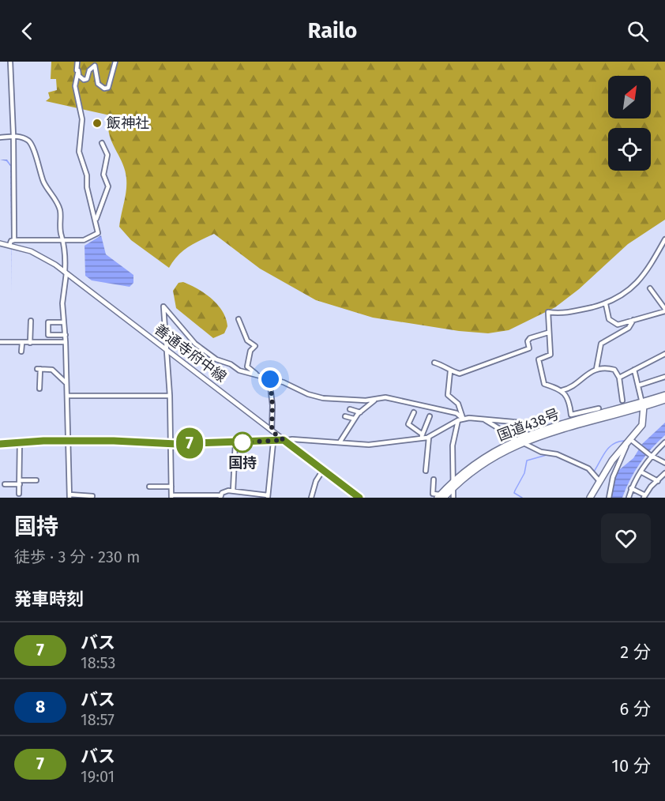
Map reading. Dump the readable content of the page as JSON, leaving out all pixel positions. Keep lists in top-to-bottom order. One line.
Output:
{"streets":{"highway":["国道438号"],"main road":["善通寺府中線"]},"places":["飯神社","国持"],"lines":["bus line 7"],"north":"top right","page":{"header":"Railo","on_map":"7","heading":[["国持","徒歩 · 3 分 · 230 m"],"発車時刻"],"list":[{"mark":"7","name":"バス","note":"18:53","value":"2 分"},{"mark":"8","name":"バス","note":"18:57","value":"6 分"},{"mark":"7","name":"バス","note":"19:01","value":"10 分"}]}}
